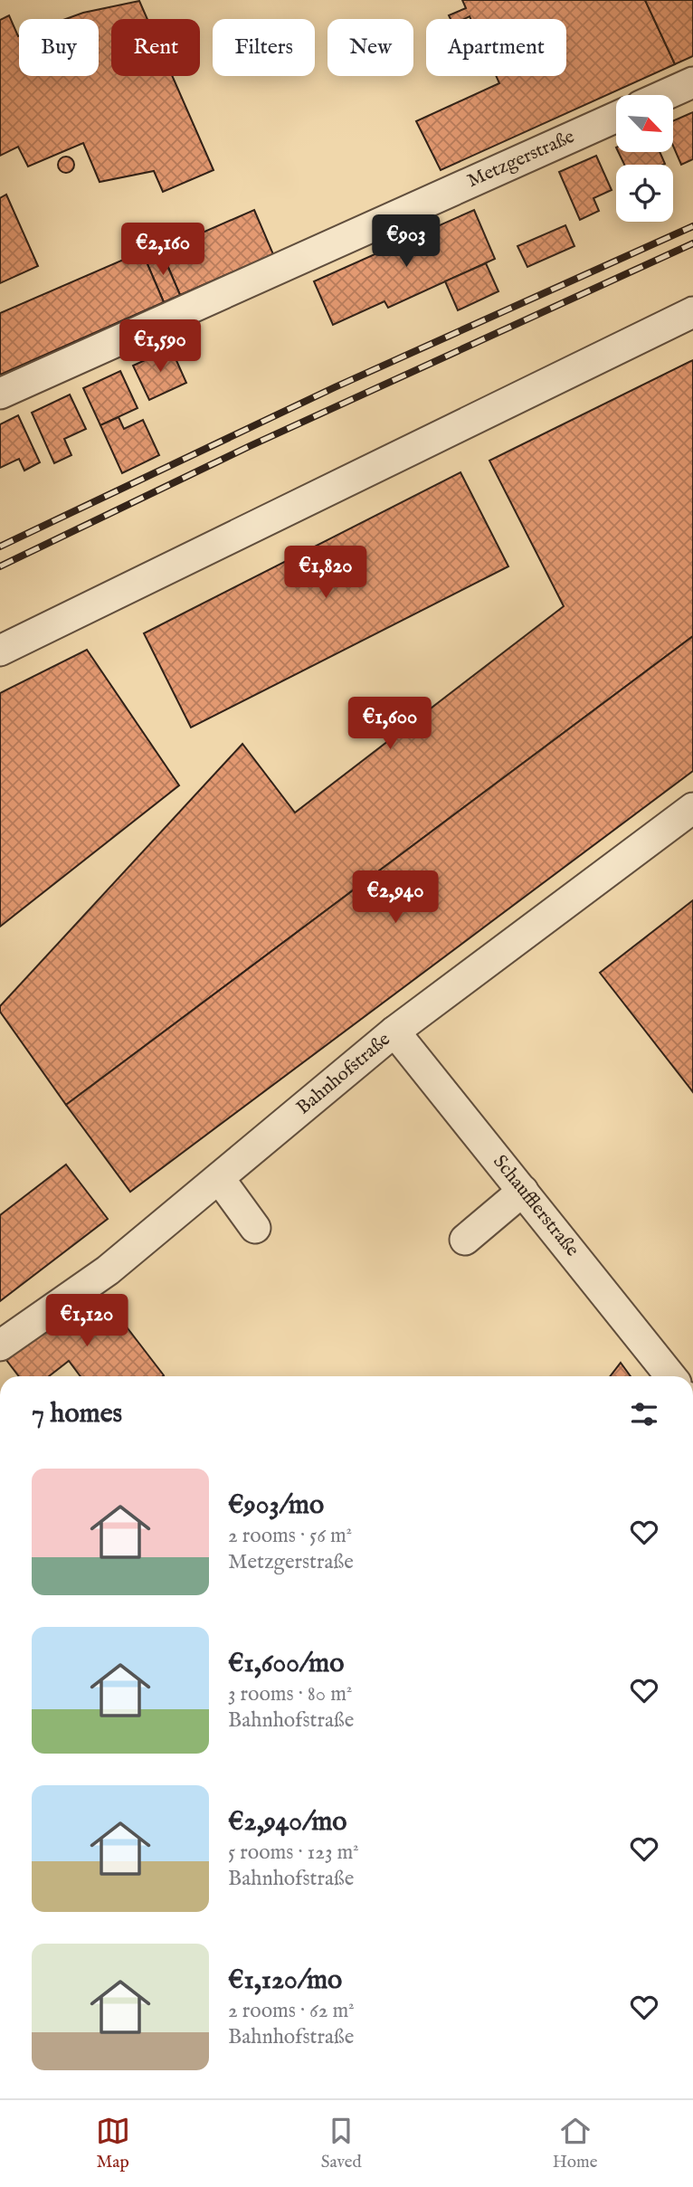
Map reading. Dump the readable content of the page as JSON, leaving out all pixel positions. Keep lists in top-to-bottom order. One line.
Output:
{"streets":{"street":["Metzgerstraße","Bahnhofstraße","Schaufflerstraße"]},"crossings":[["Bahnhofstraße","Schaufflerstraße"]],"north":"bottom right","page":{"chip":["Buy","Rent","Filters","New","Apartment"],"price":["€903","€2,160","€1,590","€1,820","€1,600","€2,940","€1,120"],"heading":"7 homes","list":[{"name":"€903/mo","note":"2 rooms · 56 m² · Metzgerstraße"},{"name":"€1,600/mo","note":"3 rooms · 80 m² · Bahnhofstraße"},{"name":"€2,940/mo","note":"5 rooms · 123 m² · Bahnhofstraße"},{"name":"€1,120/mo","note":"2 rooms · 62 m² · Bahnhofstraße"}],"tabs":["Map","Saved","Home"]}}
